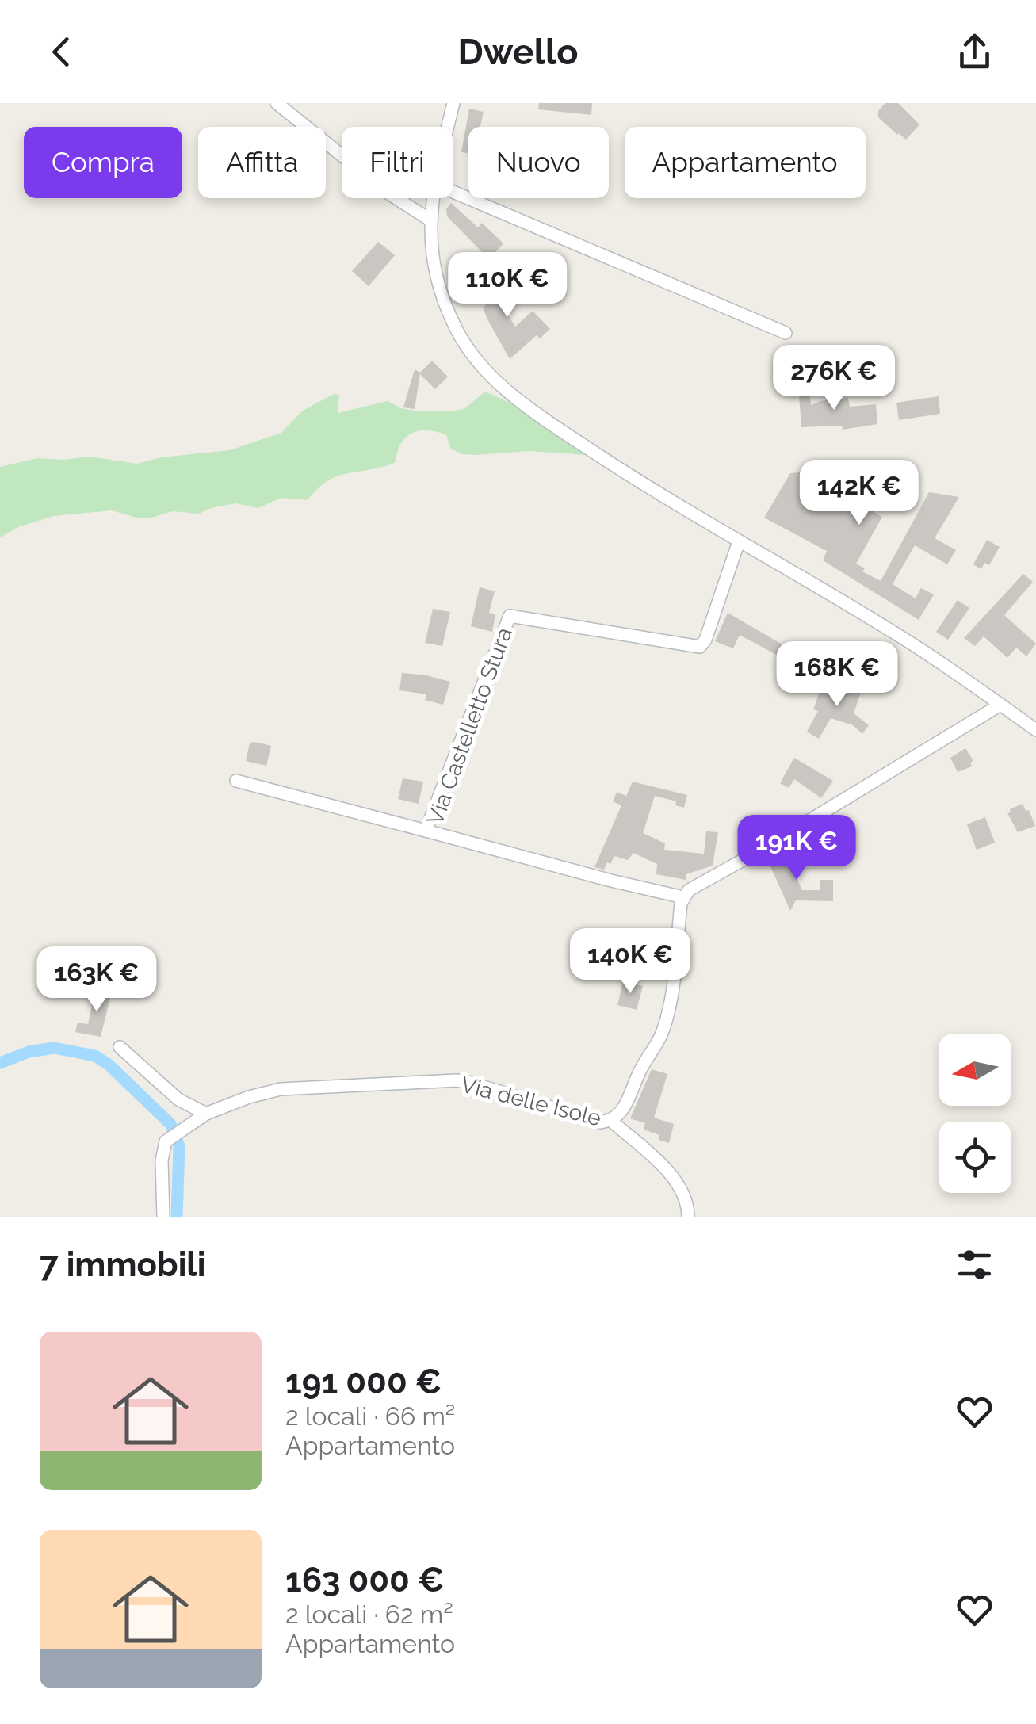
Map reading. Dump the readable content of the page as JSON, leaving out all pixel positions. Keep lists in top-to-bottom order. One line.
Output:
{"streets":{"street":["Via Castelletto Stura","Via delle Isole"]},"crossings":[["Via Castelletto Stura","Via delle Isole"]],"north":"left","page":{"header":"Dwello","chip":["Compra","Affitta","Filtri","Nuovo","Appartamento"],"price":["110K €","276K €","142K €","168K €","191K €","140K €","163K €"],"heading":"7 immobili","list":[{"name":"191 000 €","note":"2 locali · 66 m² · Appartamento"},{"name":"163 000 €","note":"2 locali · 62 m² · Appartamento"}]}}
